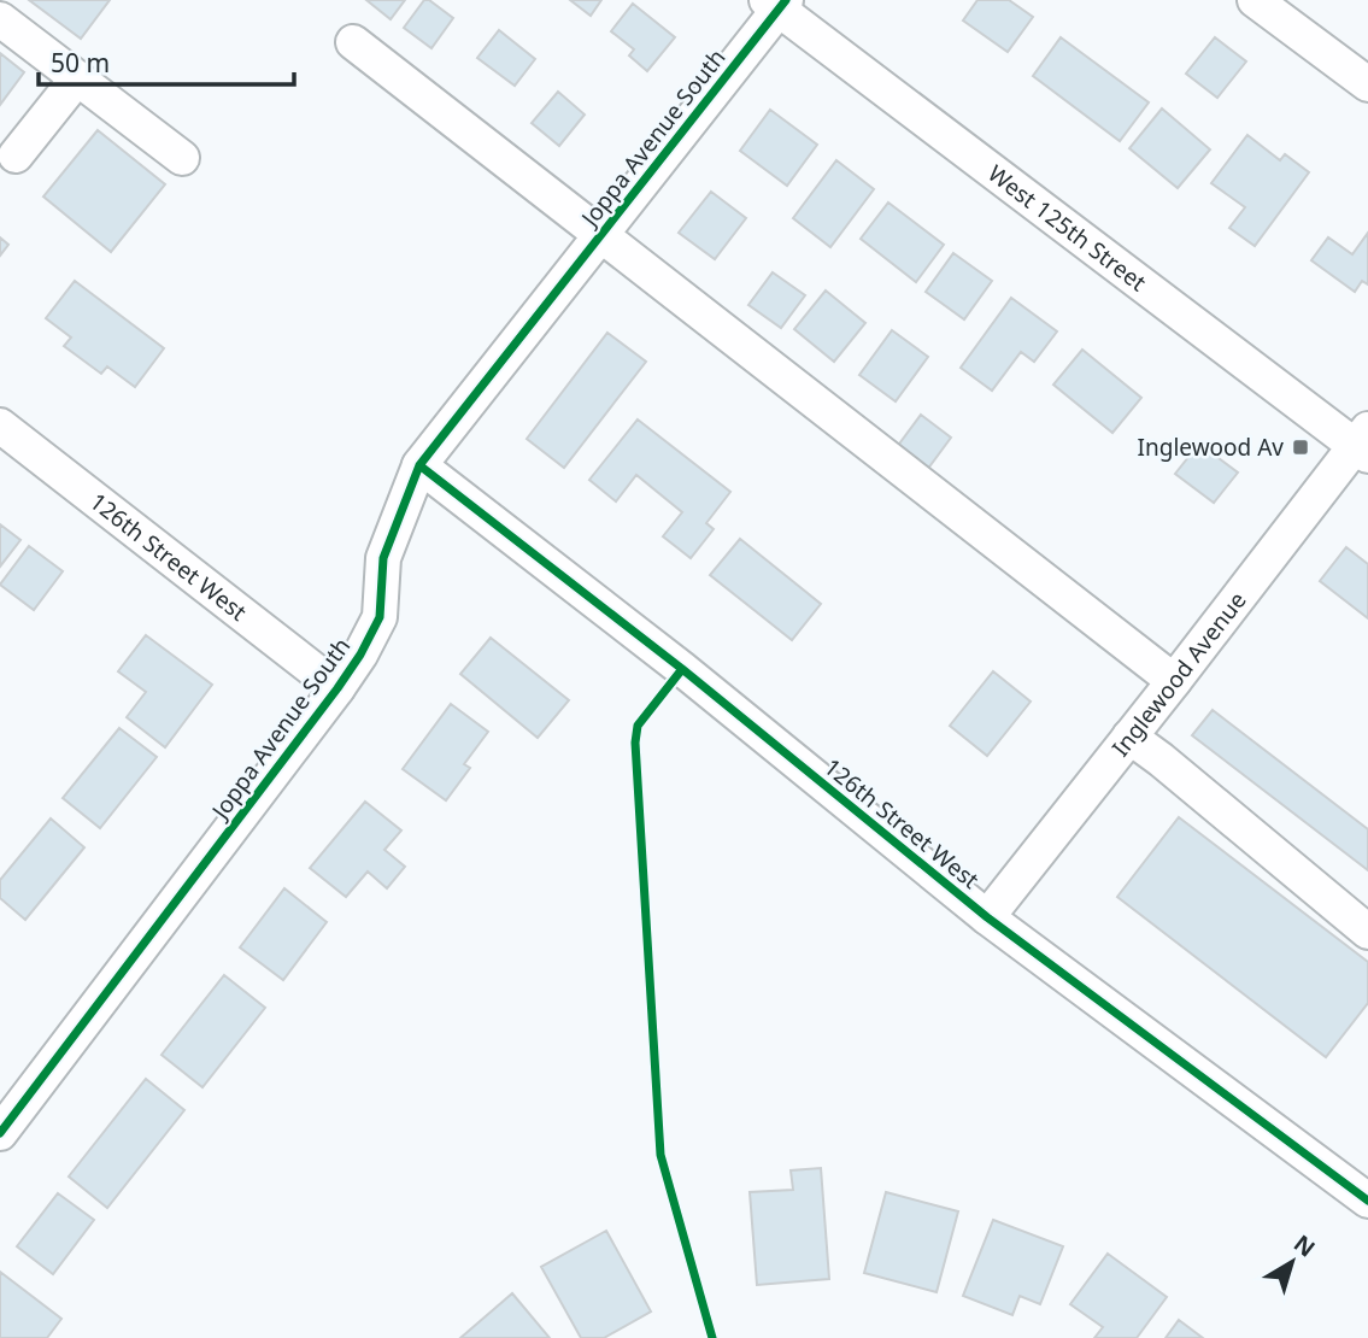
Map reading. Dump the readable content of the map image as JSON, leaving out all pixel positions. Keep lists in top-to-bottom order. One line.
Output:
{"streets":{"street":["Joppa Avenue South","West 125th Street","126th Street West","Inglewood Avenue"]},"crossings":[["Joppa Avenue South","West 125th Street"],["Joppa Avenue South","126th Street West"],["West 125th Street","Inglewood Avenue"],["126th Street West","Inglewood Avenue"]],"places":{"transit":["Inglewood Av"]},"scale_bar":"50 m","north":"top right"}
